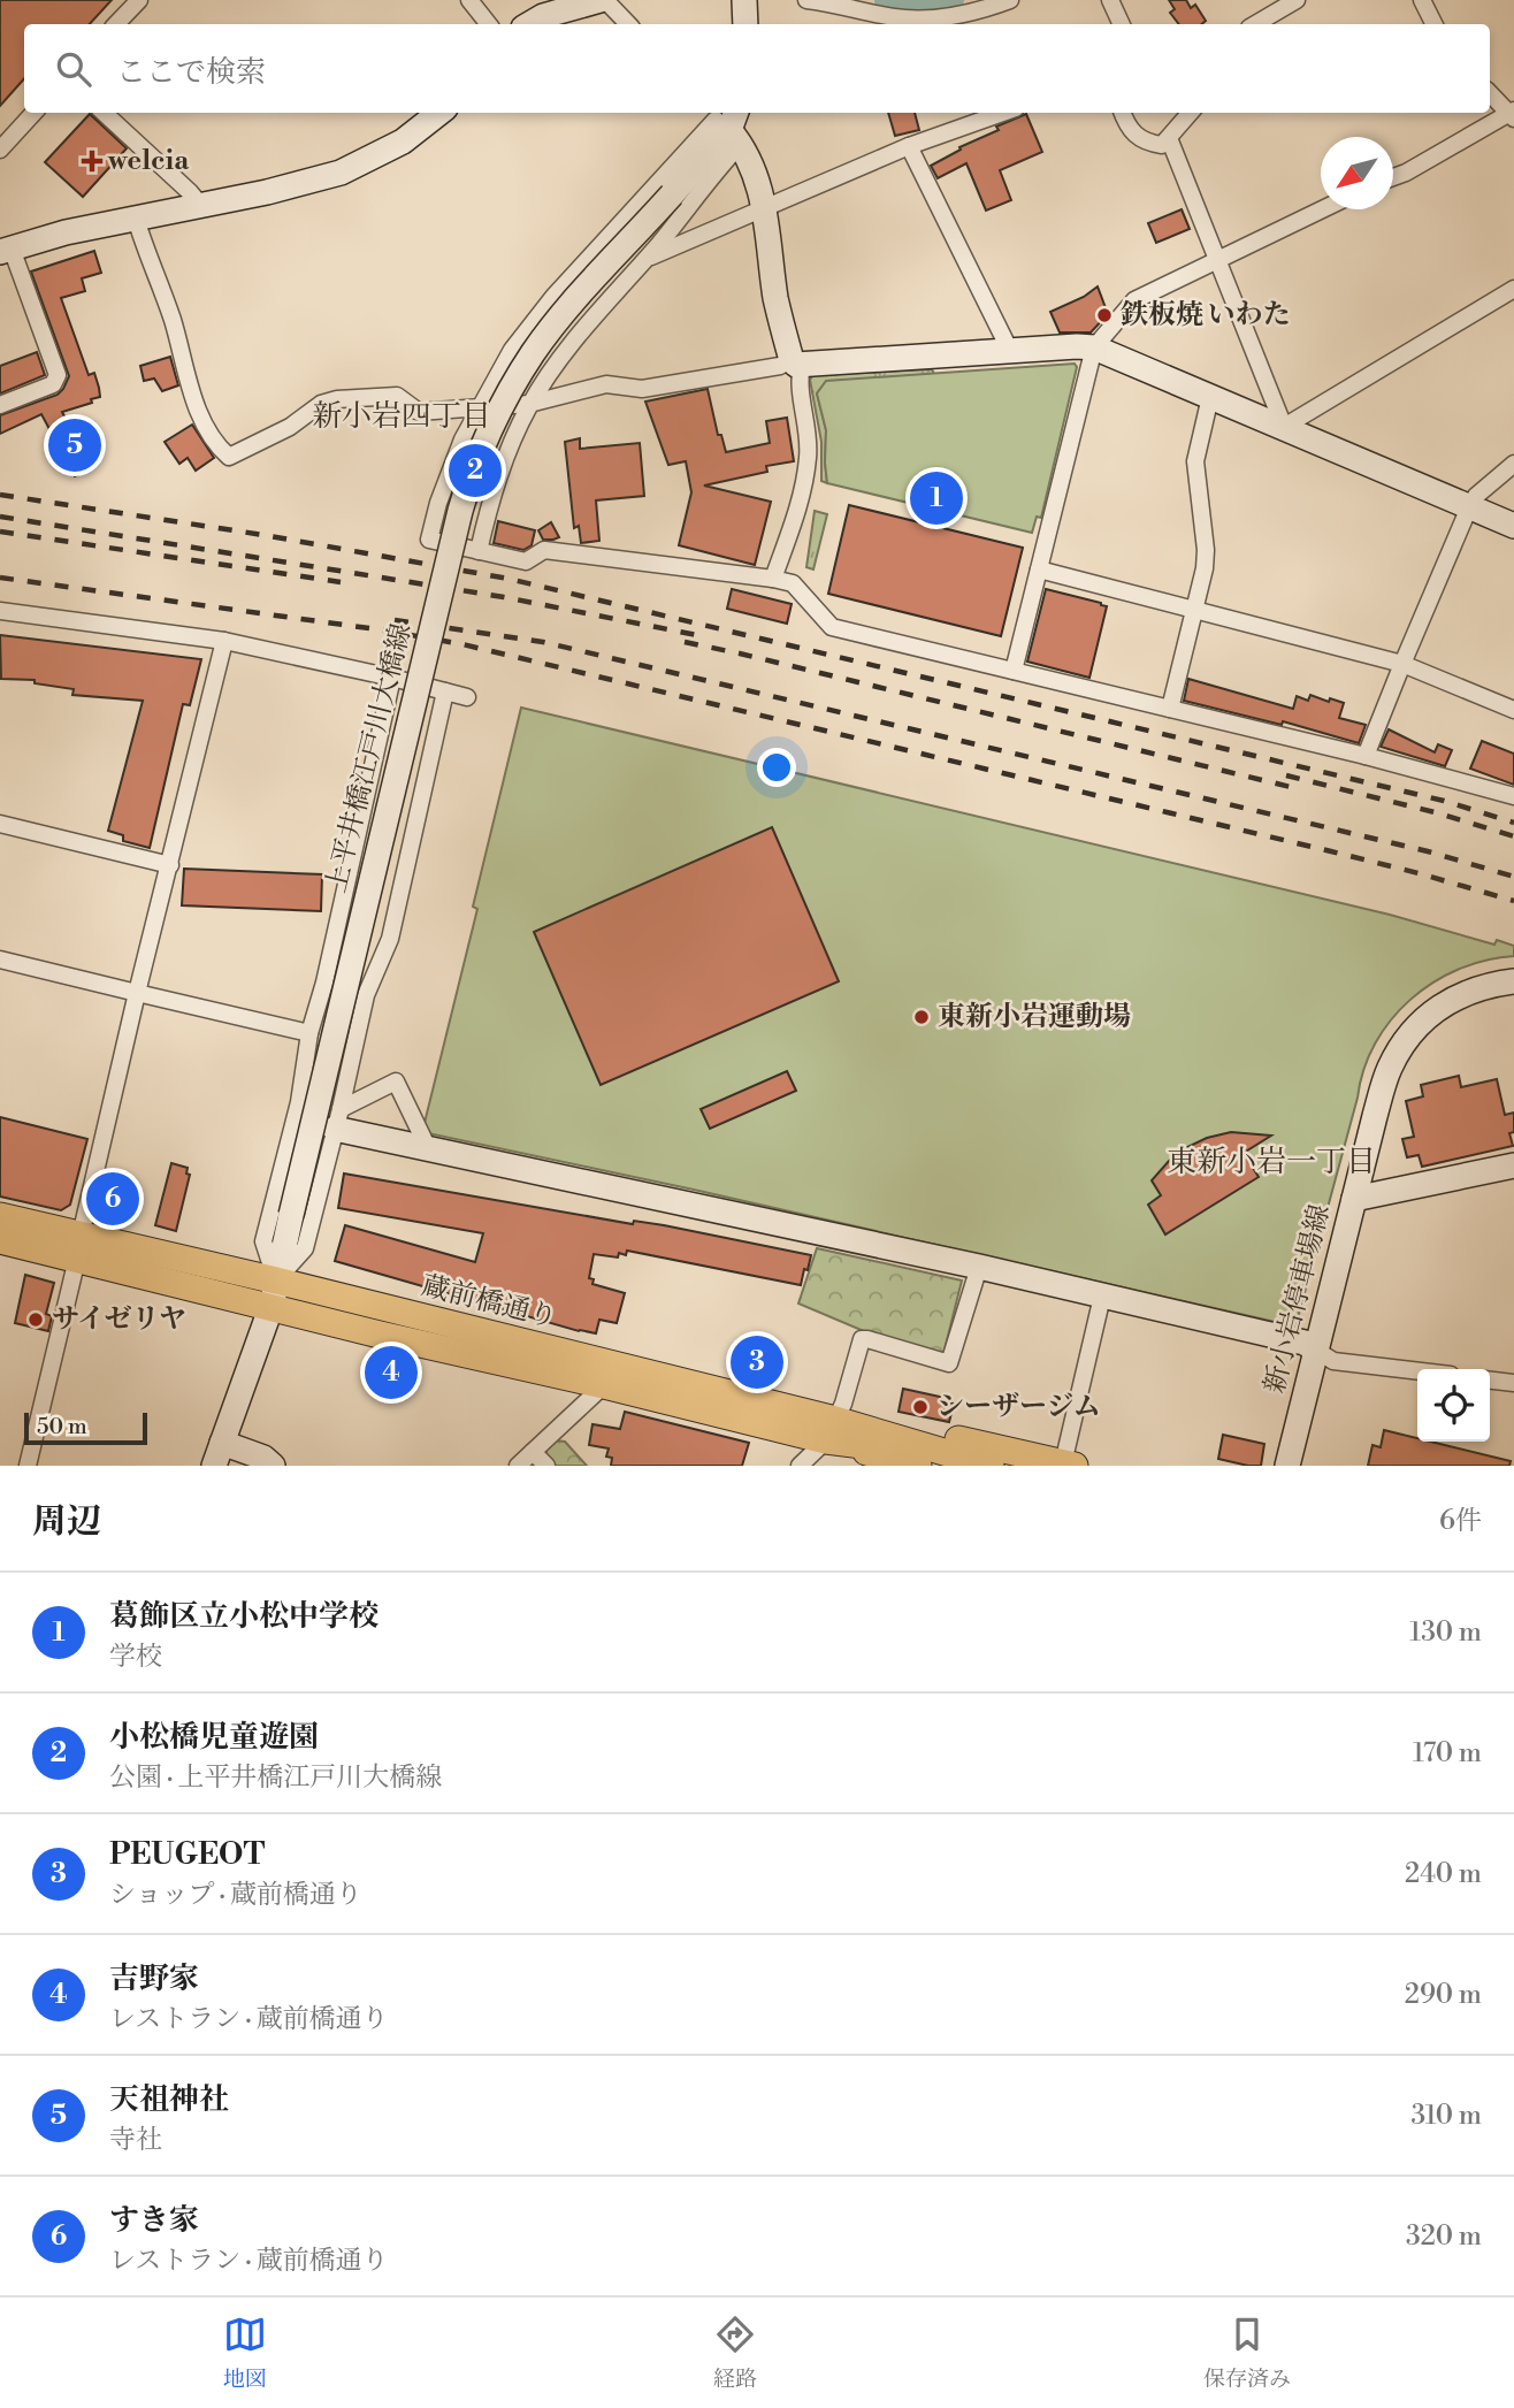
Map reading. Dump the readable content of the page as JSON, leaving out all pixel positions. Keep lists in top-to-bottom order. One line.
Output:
{"streets":{"main road":["蔵前橋通り"],"street":["上平井橋江戸川大橋線","新小岩停車場線"]},"crossings":[["上平井橋江戸川大橋線","蔵前橋通り"]],"districts":["新小岩四丁目","東新小岩一丁目"],"places":{"health":["welcia"],"other":["鉄板焼 いわた","東新小岩運動場","サイゼリヤ","シーザージム"]},"scale_bar":"50 m","north":"bottom left","page":{"search":"ここで検索","pins":["5","2","1","6","3","4"],"scale":"50 m","heading":["周辺","6件"],"list":[{"mark":"1","name":"葛飾区立小松中学校","note":"学校","value":"130 m"},{"mark":"2","name":"小松橋児童遊園","note":"公園 · 上平井橋江戸川大橋線","value":"170 m"},{"mark":"3","name":"PEUGEOT","note":"ショップ · 蔵前橋通り","value":"240 m"},{"mark":"4","name":"吉野家","note":"レストラン · 蔵前橋通り","value":"290 m"},{"mark":"5","name":"天祖神社","note":"寺社","value":"310 m"},{"mark":"6","name":"すき家","note":"レストラン · 蔵前橋通り","value":"320 m"}],"nav":["地図","経路","保存済み"]}}
